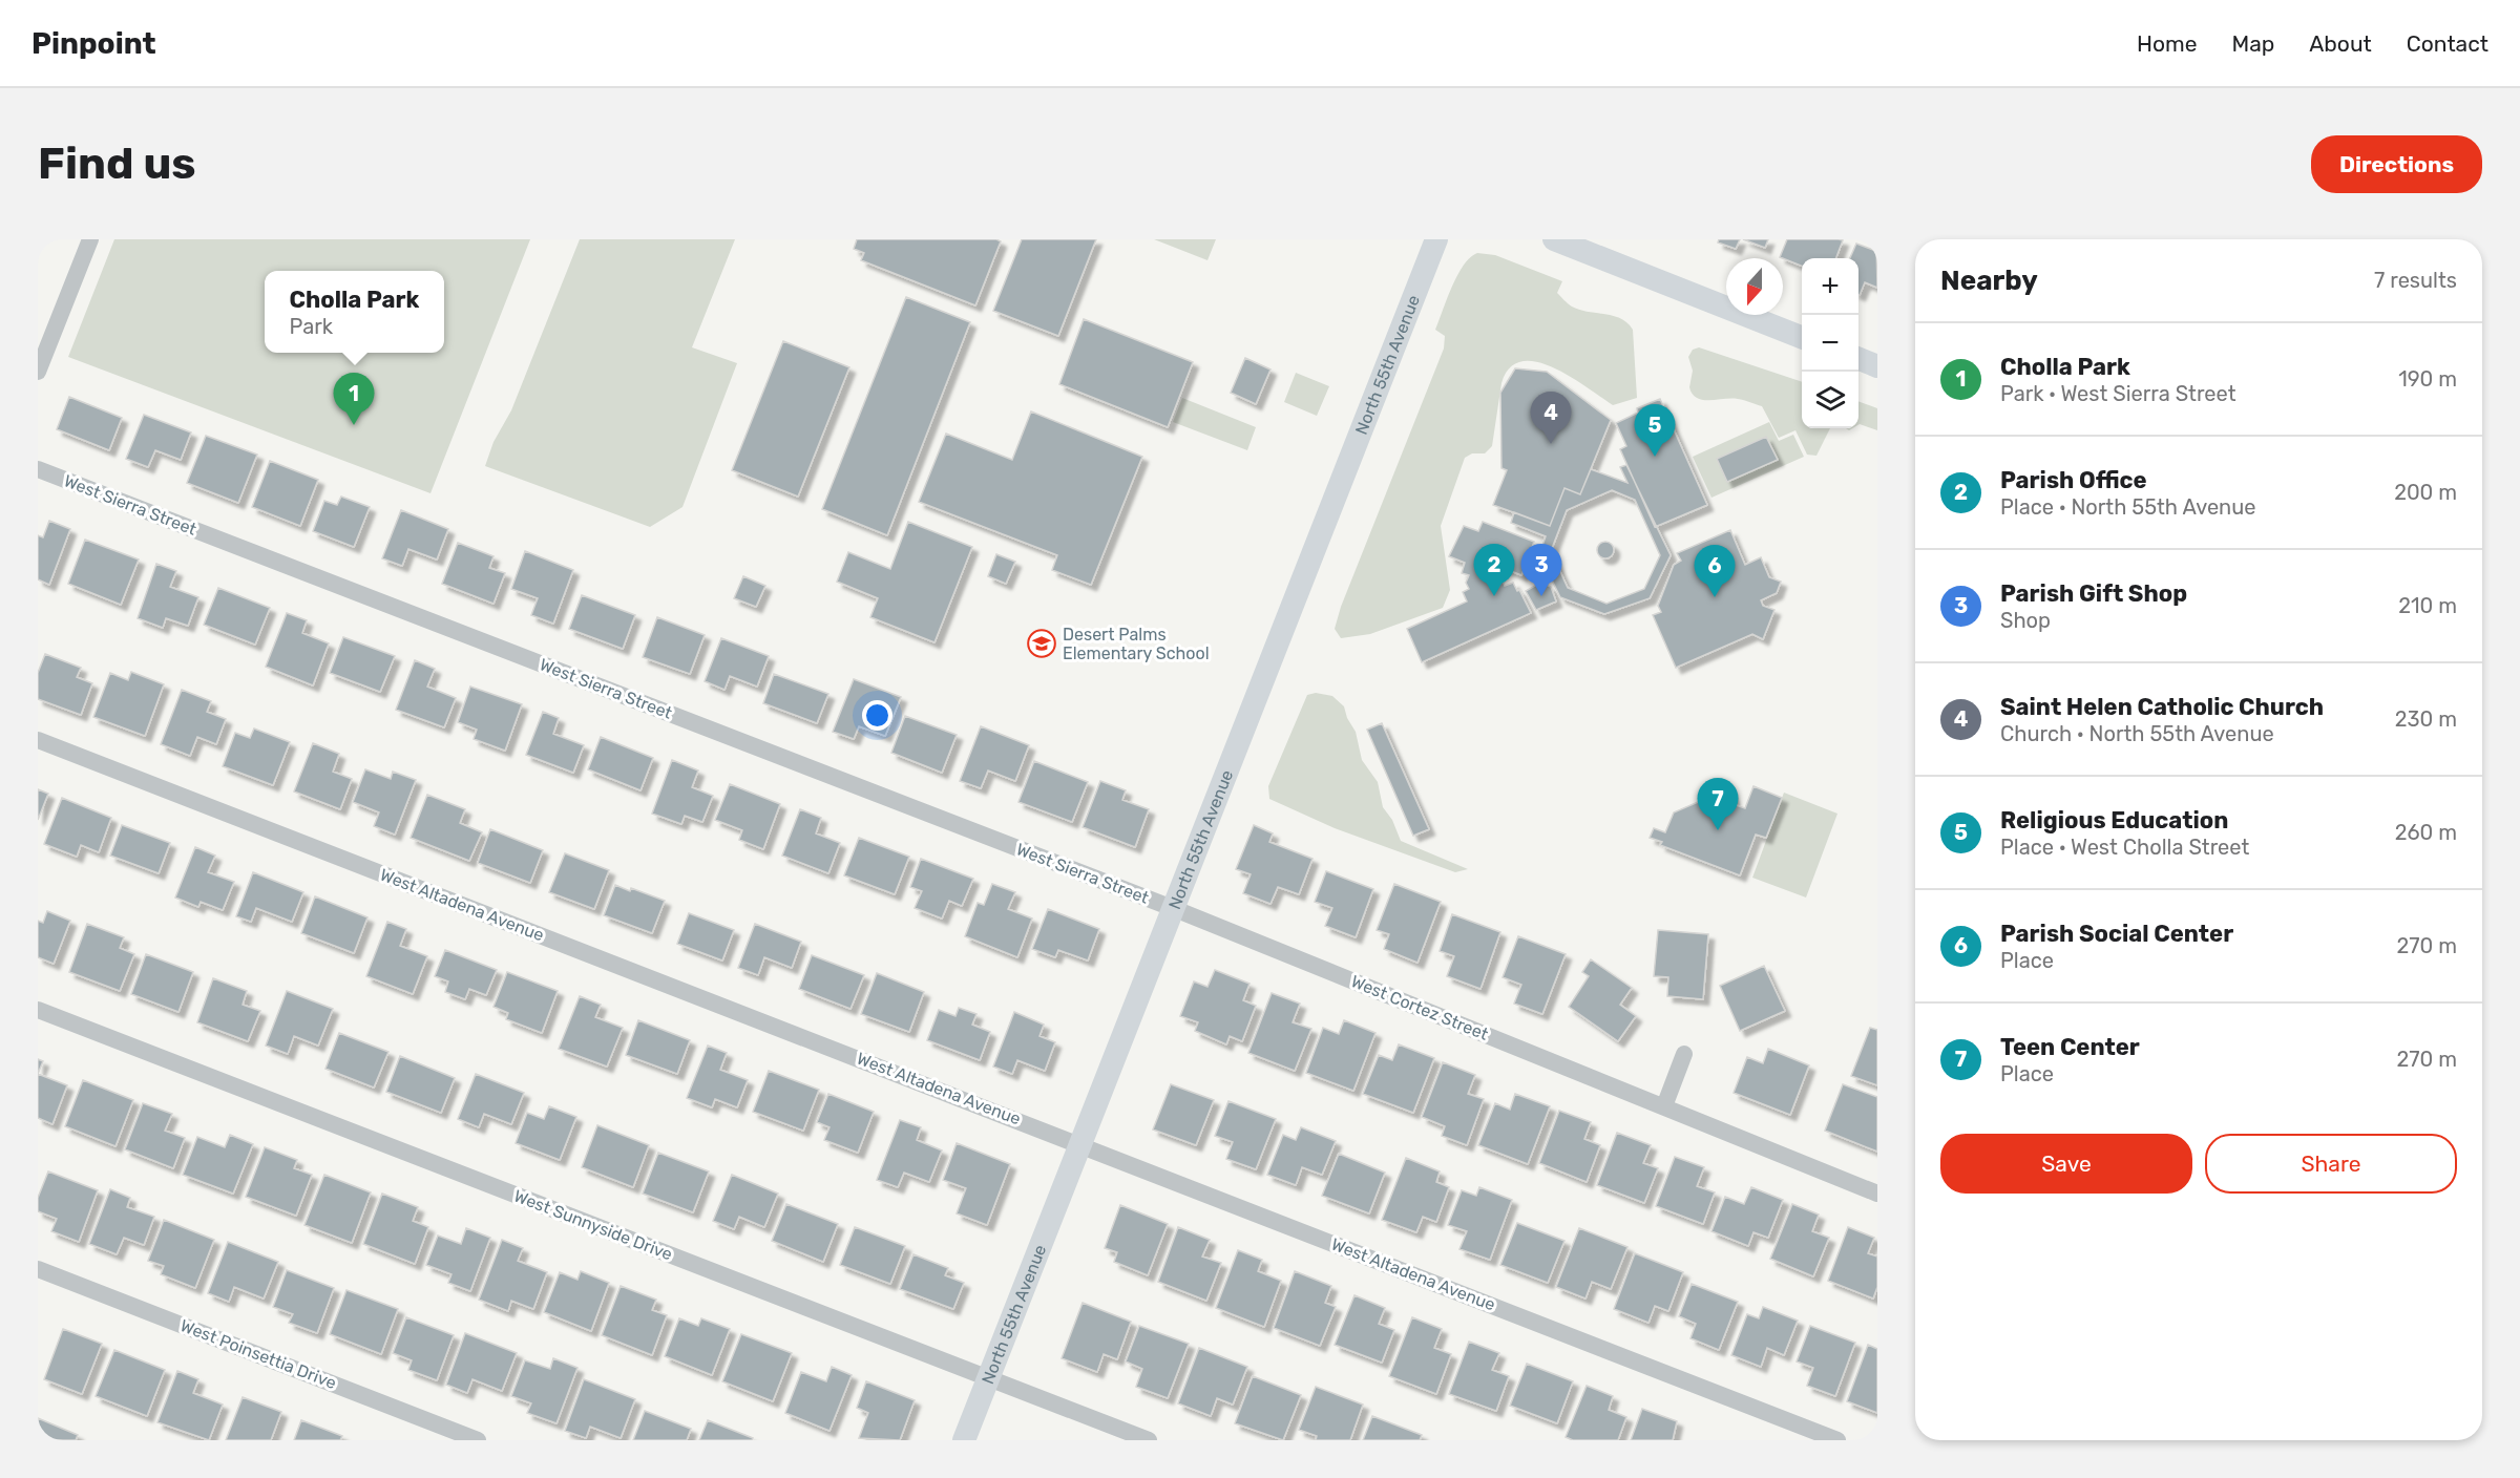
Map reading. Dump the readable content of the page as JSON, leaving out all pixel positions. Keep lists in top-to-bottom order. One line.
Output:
{"streets":{"street":["North 55th Avenue","West Sierra Street","West Altadena Avenue","West Cortez Street","West Sunnyside Drive","West Poinsettia Drive"]},"crossings":[["North 55th Avenue","West Sierra Street"],["North 55th Avenue","West Altadena Avenue"],["North 55th Avenue","West Cortez Street"],["North 55th Avenue","West Sunnyside Drive"],["West Sierra Street","West Cortez Street"]],"places":{"school or university":["Desert Palms Elementary School"]},"north":"bottom","page":{"header":"Pinpoint","nav":["Home","Map","About","Contact"],"buttons":["Directions",["Save","Share"]],"title":"Find us","heading":["Nearby","7 results"],"map_buttons":["+","−"],"popup":["Cholla Park","Park"],"list":[{"mark":"1","name":"Cholla Park","note":"Park · West Sierra Street","value":"190 m"},{"mark":"2","name":"Parish Office","note":"Place · North 55th Avenue","value":"200 m"},{"mark":"3","name":"Parish Gift Shop","note":"Shop","value":"210 m"},{"mark":"4","name":"Saint Helen Catholic Church","note":"Church · North 55th Avenue","value":"230 m"},{"mark":"5","name":"Religious Education","note":"Place · West Cholla Street","value":"260 m"},{"mark":"6","name":"Parish Social Center","note":"Place","value":"270 m"},{"mark":"7","name":"Teen Center","note":"Place","value":"270 m"}],"pins":["1","4","5","2","3","6","7"]}}
